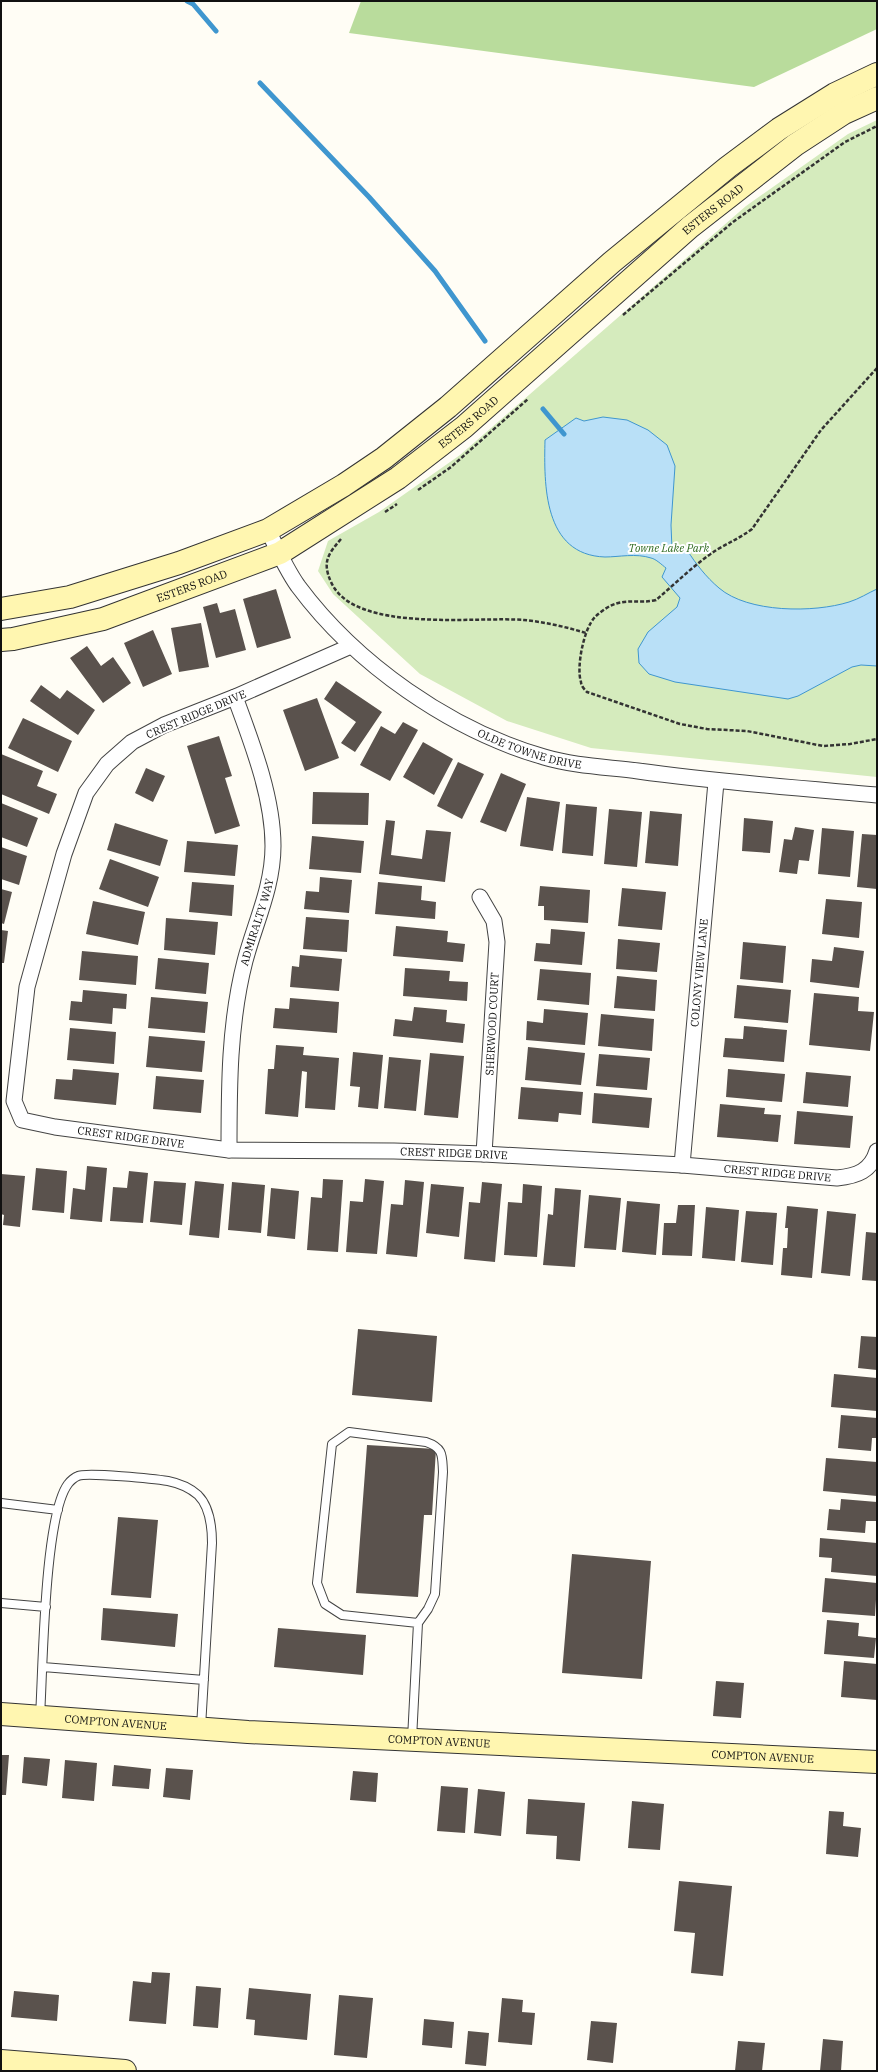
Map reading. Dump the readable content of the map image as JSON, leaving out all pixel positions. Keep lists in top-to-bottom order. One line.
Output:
{"streets":{"street":["ESTERS ROAD","CREST RIDGE DRIVE","OLDE TOWNE DRIVE","ADMIRALTY WAY","COLONY VIEW LANE","SHERWOOD COURT","COMPTON AVENUE"]},"crossings":[["ESTERS ROAD","OLDE TOWNE DRIVE"],["CREST RIDGE DRIVE","OLDE TOWNE DRIVE"],["CREST RIDGE DRIVE","ADMIRALTY WAY"],["CREST RIDGE DRIVE","COLONY VIEW LANE"],["CREST RIDGE DRIVE","SHERWOOD COURT"],["OLDE TOWNE DRIVE","COLONY VIEW LANE"]],"parks":["Towne Lake Park"]}
